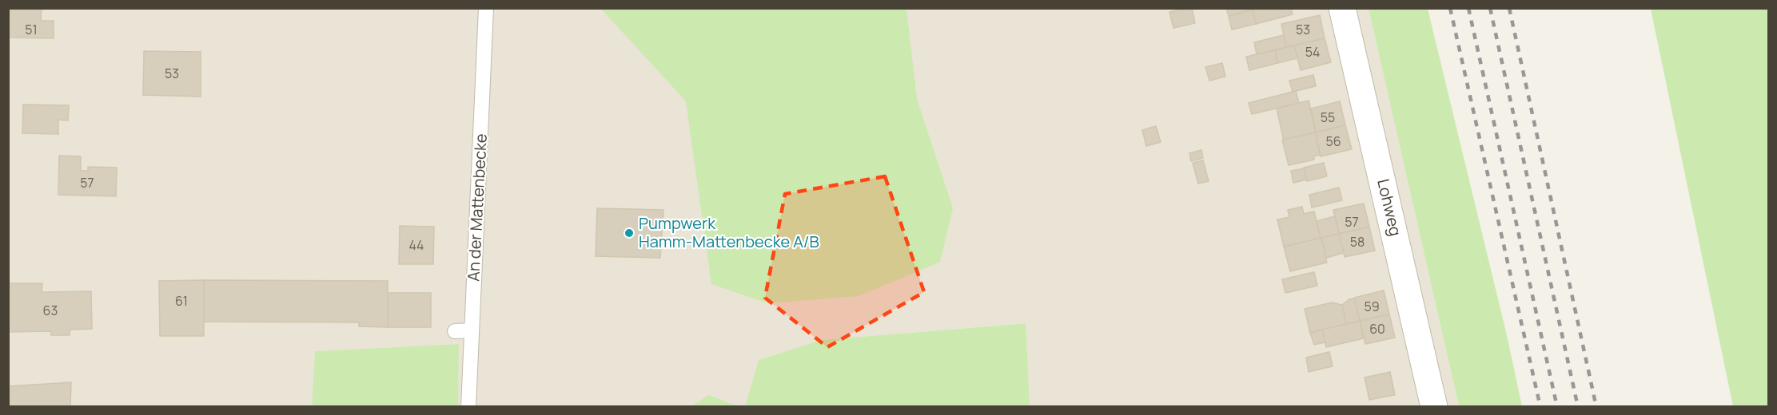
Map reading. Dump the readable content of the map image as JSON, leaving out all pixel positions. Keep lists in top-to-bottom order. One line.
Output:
{"streets":{"street":["Lohweg"],"lane":["An der Mattenbecke"]},"places":["Pumpwerk Hamm-Mattenbecke A/B"],"house_numbers":["51","53","54","53","55","56","57","57","58","44","61","59","63","60"]}
